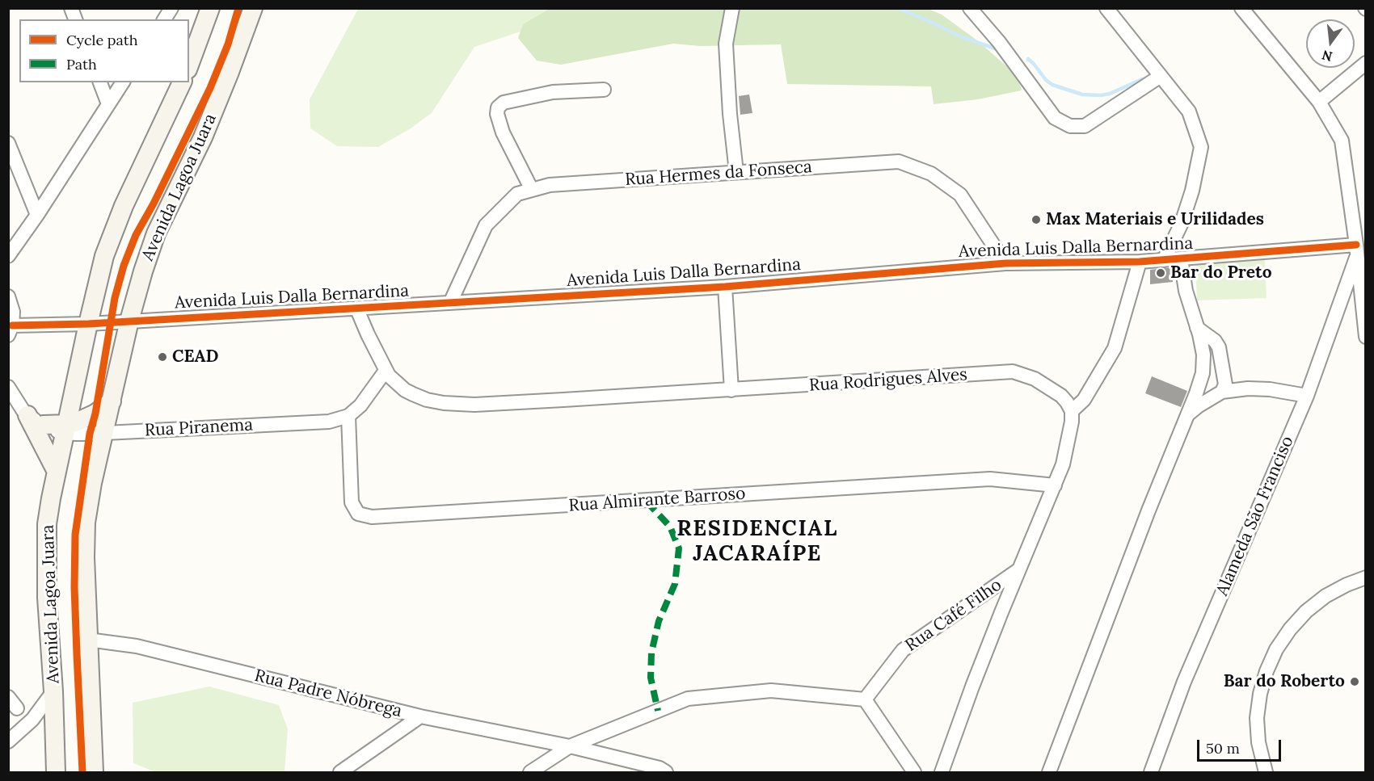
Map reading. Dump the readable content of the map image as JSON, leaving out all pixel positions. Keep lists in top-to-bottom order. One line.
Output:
{"streets":{"main road":["Avenida Lagoa Juara"],"street":["Rua Hermes da Fonseca","Avenida Luis Dalla Bernardina","Rua Rodrigues Alves","Rua Piranema","Rua Almirante Barroso","Alameda São Franciso","Rua Café Filho","Rua Padre Nóbrega"]},"crossings":[["Rua Hermes da Fonseca","Avenida Luis Dalla Bernardina"],["Avenida Lagoa Juara","Avenida Luis Dalla Bernardina"],["Avenida Lagoa Juara","Rua Piranema"],["Avenida Lagoa Juara","Rua Padre Nóbrega"],["Avenida Luis Dalla Bernardina","Rua Rodrigues Alves"],["Avenida Luis Dalla Bernardina","Alameda São Franciso"],["Rua Rodrigues Alves","Rua Piranema"],["Rua Piranema","Rua Almirante Barroso"]],"districts":["RESIDENCIAL JACARAÍPE"],"places":["Max Materiais e Urilidades","Bar do Preto","CEAD","Bar do Roberto"],"legend":["Cycle path","Path"],"scale_bar":"50 m","north":"bottom"}
